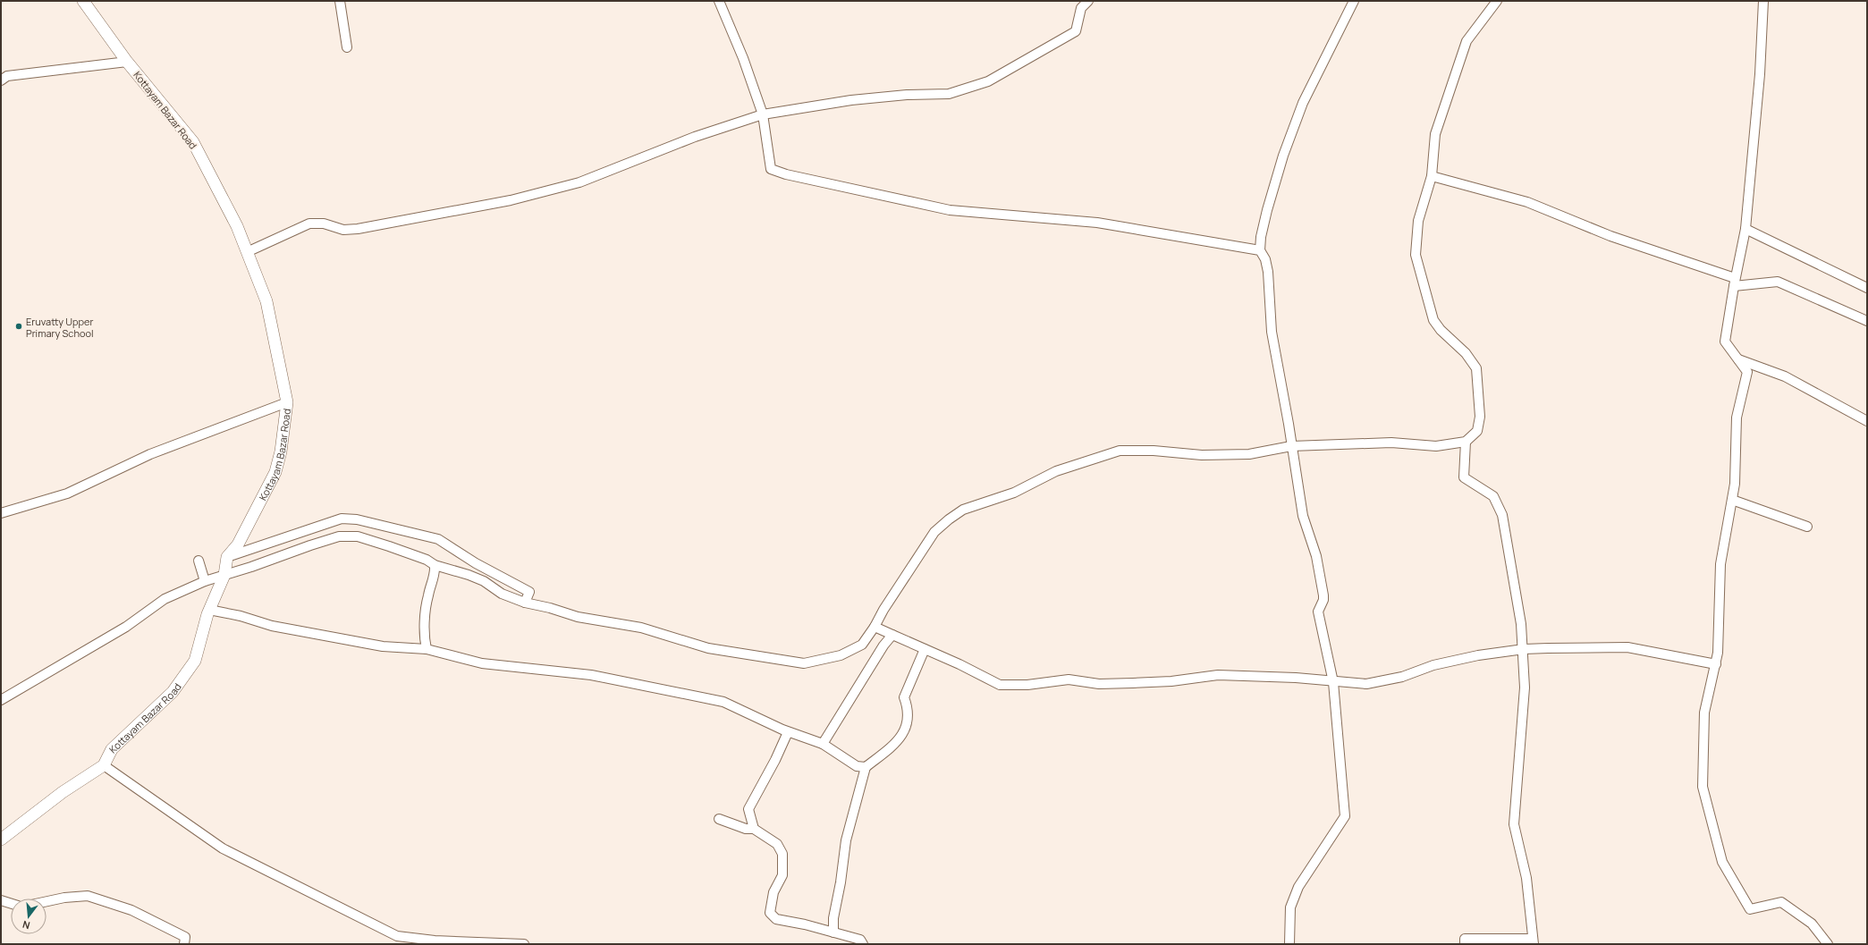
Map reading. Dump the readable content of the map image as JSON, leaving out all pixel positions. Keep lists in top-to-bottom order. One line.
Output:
{"streets":{"main road":["Kottayam Bazar Road"]},"places":["Eruvatty Upper Primary School"],"north":"bottom"}
